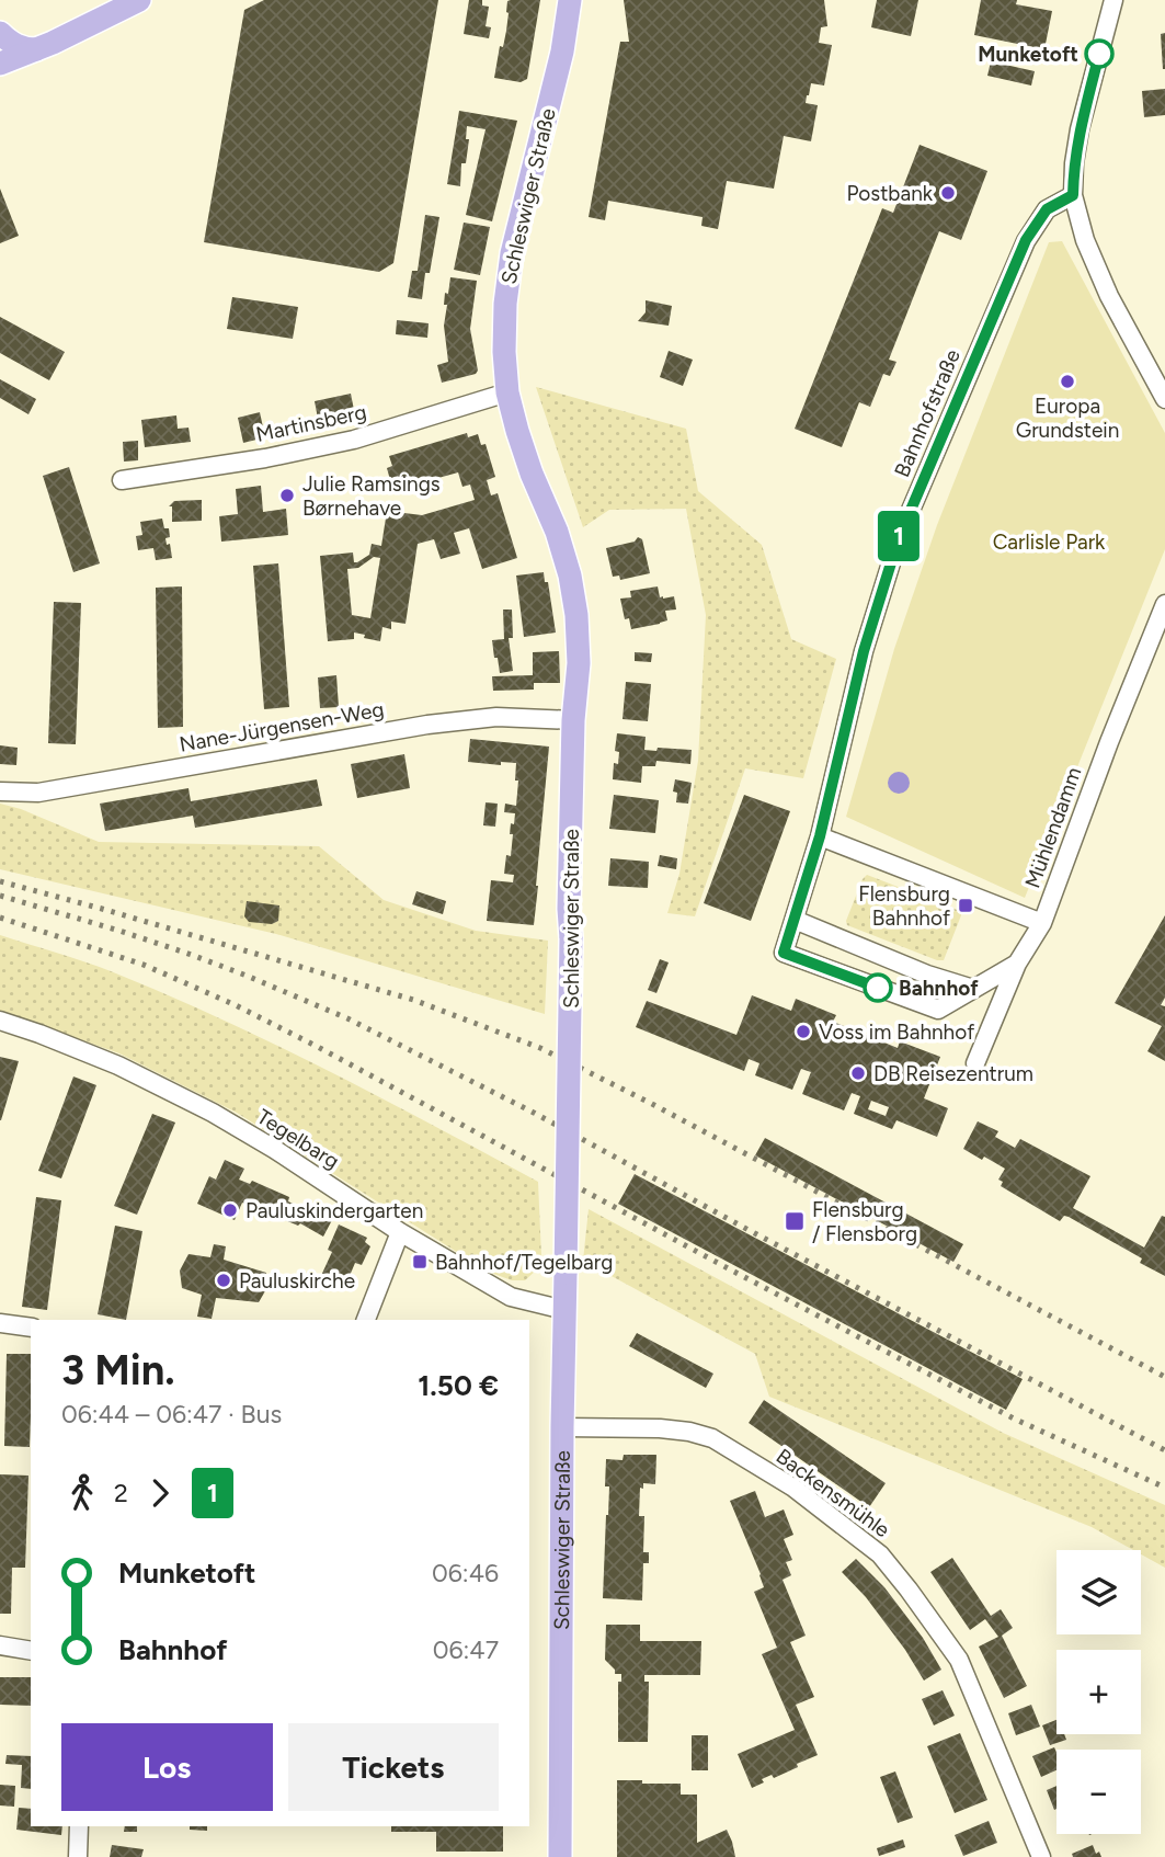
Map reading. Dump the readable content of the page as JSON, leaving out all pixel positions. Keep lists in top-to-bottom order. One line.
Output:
{"streets":{"main road":["Schleswiger Straße"],"street":["Bahnhofstraße","Martinsberg","Nane-Jürgensen-Weg","Mühlendamm","Tegelbarg","Backensmühle"]},"crossings":[["Schleswiger Straße","Martinsberg"],["Schleswiger Straße","Nane-Jürgensen-Weg"],["Schleswiger Straße","Tegelbarg"],["Schleswiger Straße","Backensmühle"]],"parks":["Carlisle Park"],"places":{"other":["Munketoft","Postbank","Europa Grundstein","Julie Ramsings Børnehave","Bahnhof","Voss im Bahnhof","DB Reisezentrum","Pauluskindergarten","Pauluskirche"],"transit":["Flensburg Bahnhof","Flensburg / Flensborg","Bahnhof/Tegelbarg"]},"lines":["bus line 1"],"page":{"on_map":"1","heading":["3 Min.","06:44 – 06:47 · Bus","1.50 €"],"legs":["2","1"],"list":[{"name":"Munketoft","value":"06:46"},{"name":"Bahnhof","value":"06:47"}],"map_buttons":["+","−"],"buttons":["Los","Tickets"]}}
